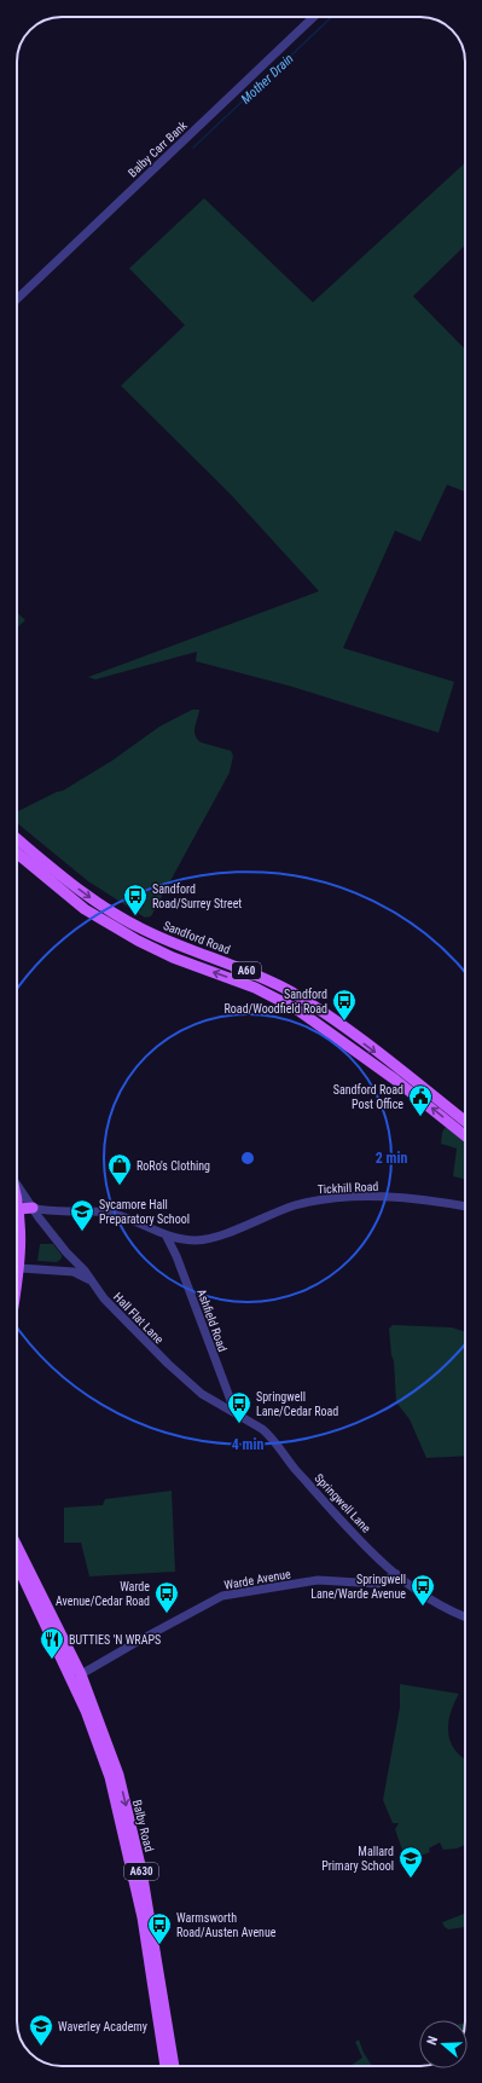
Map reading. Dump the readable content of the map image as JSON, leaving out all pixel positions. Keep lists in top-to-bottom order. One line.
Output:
{"streets":{"main road":["Sandford Road","A60","Balby Road","A630"],"street":["Balby Carr Bank","Tickhill Road","Hall Flat Lane","Ashfield Road","Springwell Lane","Warde Avenue"]},"crossings":[["Sandford Road","A60"],["Tickhill Road","Hall Flat Lane"],["Tickhill Road","Ashfield Road"],["Hall Flat Lane","Springwell Lane"],["Ashfield Road","Springwell Lane"],["Springwell Lane","Warde Avenue"],["Warde Avenue","Balby Road"],["Warde Avenue","A630"],["Balby Road","A630"]],"water":["Mother Drain"],"places":{"bus stop":["Sandford Road/Surrey Street","Sandford Road/Woodfield Road","Springwell Lane/Cedar Road","Springwell Lane/Warde Avenue","Warde Avenue/Cedar Road","Warmsworth Road/Austen Avenue"],"public building":["Sandford Road Post Office"],"shop":["RoRo's Clothing"],"school or university":["Sycamore Hall Preparatory School","Mallard Primary School","Waverley Academy"],"restaurant":["BUTTIES 'N WRAPS"]},"north":"left","rings":["2 min","4 min"]}
